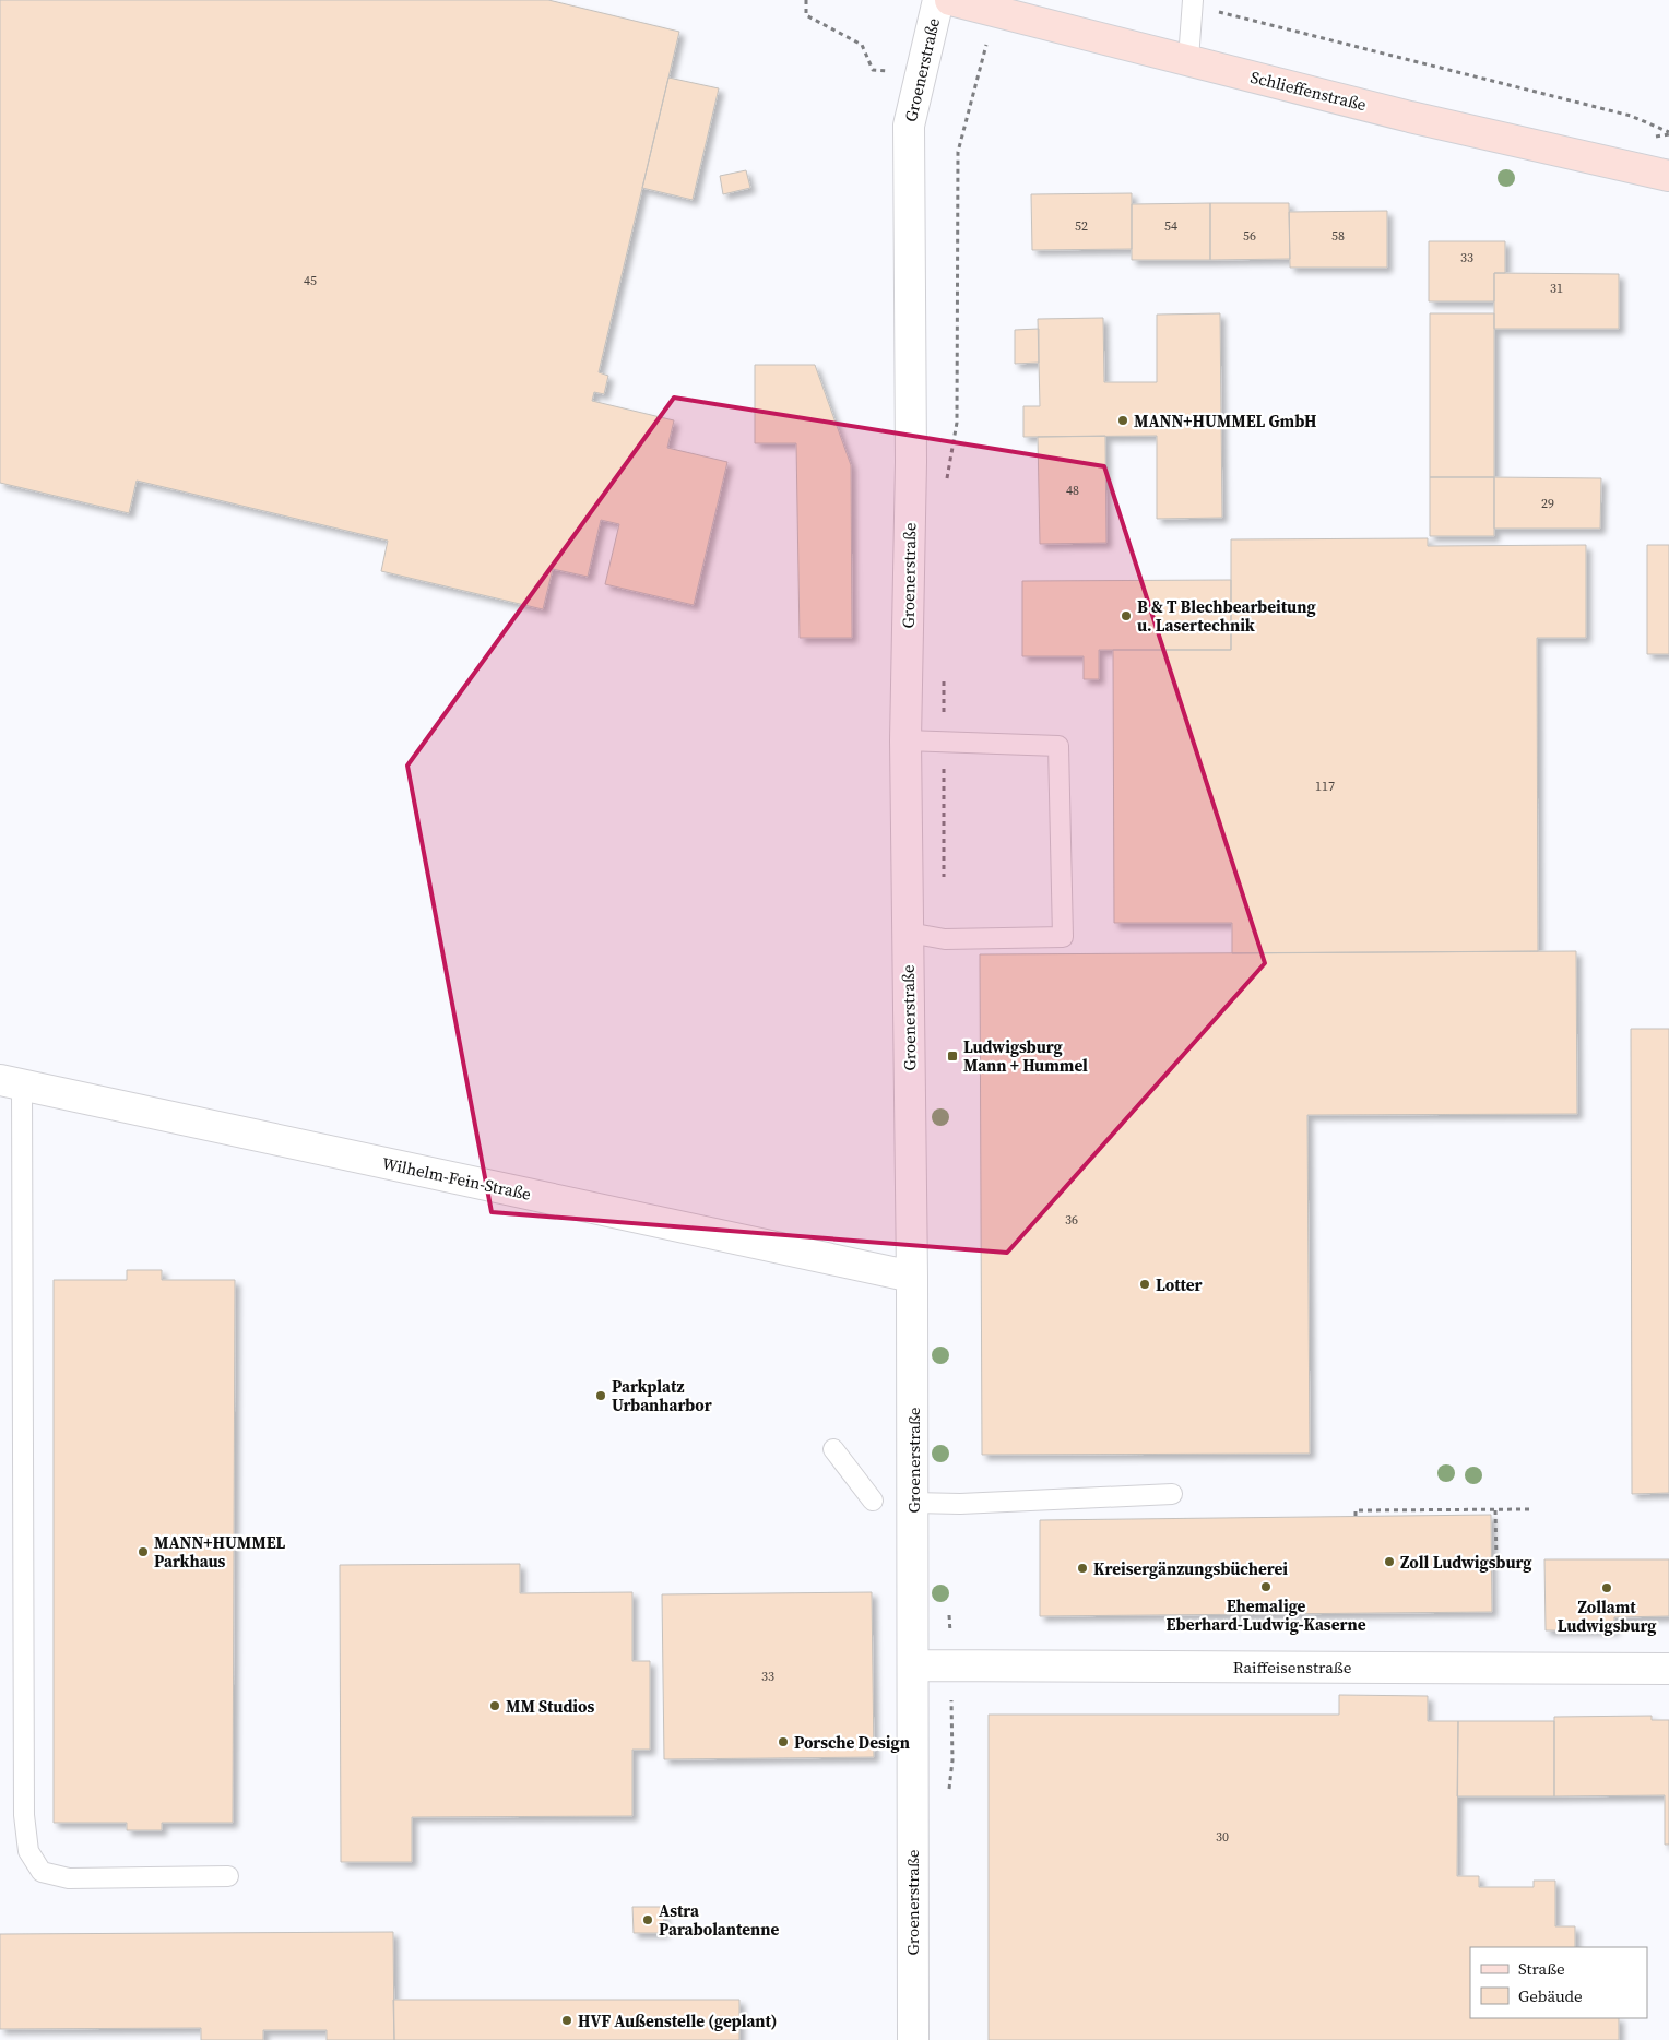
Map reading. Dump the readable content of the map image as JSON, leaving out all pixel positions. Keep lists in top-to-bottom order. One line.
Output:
{"streets":{"street":["Groenerstraße","Schlieffenstraße","Wilhelm-Fein-Straße","Raiffeisenstraße"]},"crossings":[["Groenerstraße","Wilhelm-Fein-Straße"],["Groenerstraße","Raiffeisenstraße"]],"places":{"other":["MANN+HUMMEL GmbH","B & T Blechbearbeitung u. Lasertechnik","Lotter","Parkplatz Urbanharbor","MANN+HUMMEL Parkhaus","Zoll Ludwigsburg","Kreisergänzungsbücherei","Ehemalige Eberhard-Ludwig-Kaserne","Zollamt Ludwigsburg","MM Studios","Porsche Design","Astra Parabolantenne","HVF Außenstelle (geplant)"],"transit":["Ludwigsburg Mann + Hummel"]},"house_numbers":["52","54","56","58","33","45","31","48","29","117","36","33","30"],"legend":["Straße","Gebäude"]}
